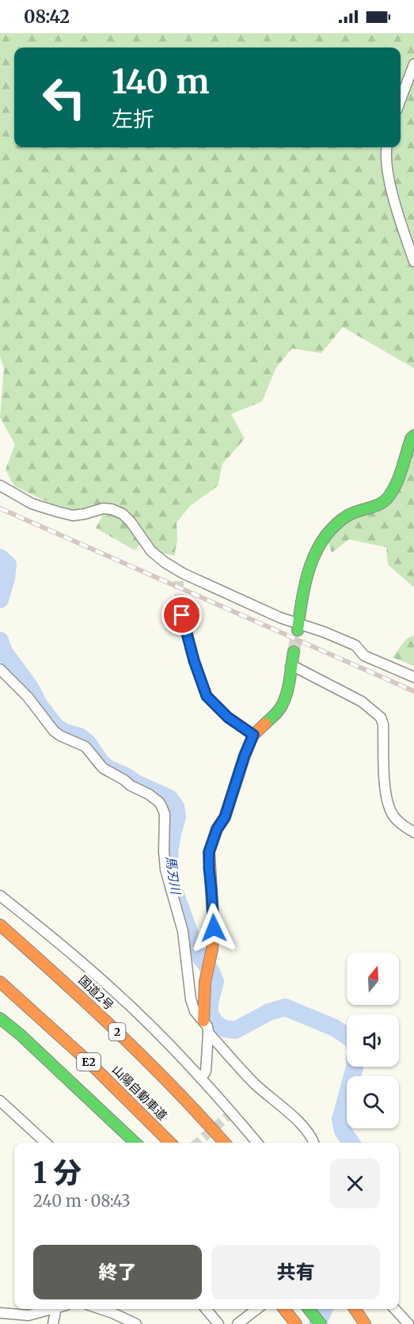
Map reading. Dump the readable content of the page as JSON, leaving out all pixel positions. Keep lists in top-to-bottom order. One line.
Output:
{"streets":{"main road":["国道2号","2","E2","山陽自動車道"]},"water":["馬刃川"],"north":"top","page":{"status":"08:42","turn":["140 m","左折"],"heading":["1 分","240 m · 08:43"],"buttons":["終了","共有"]}}
